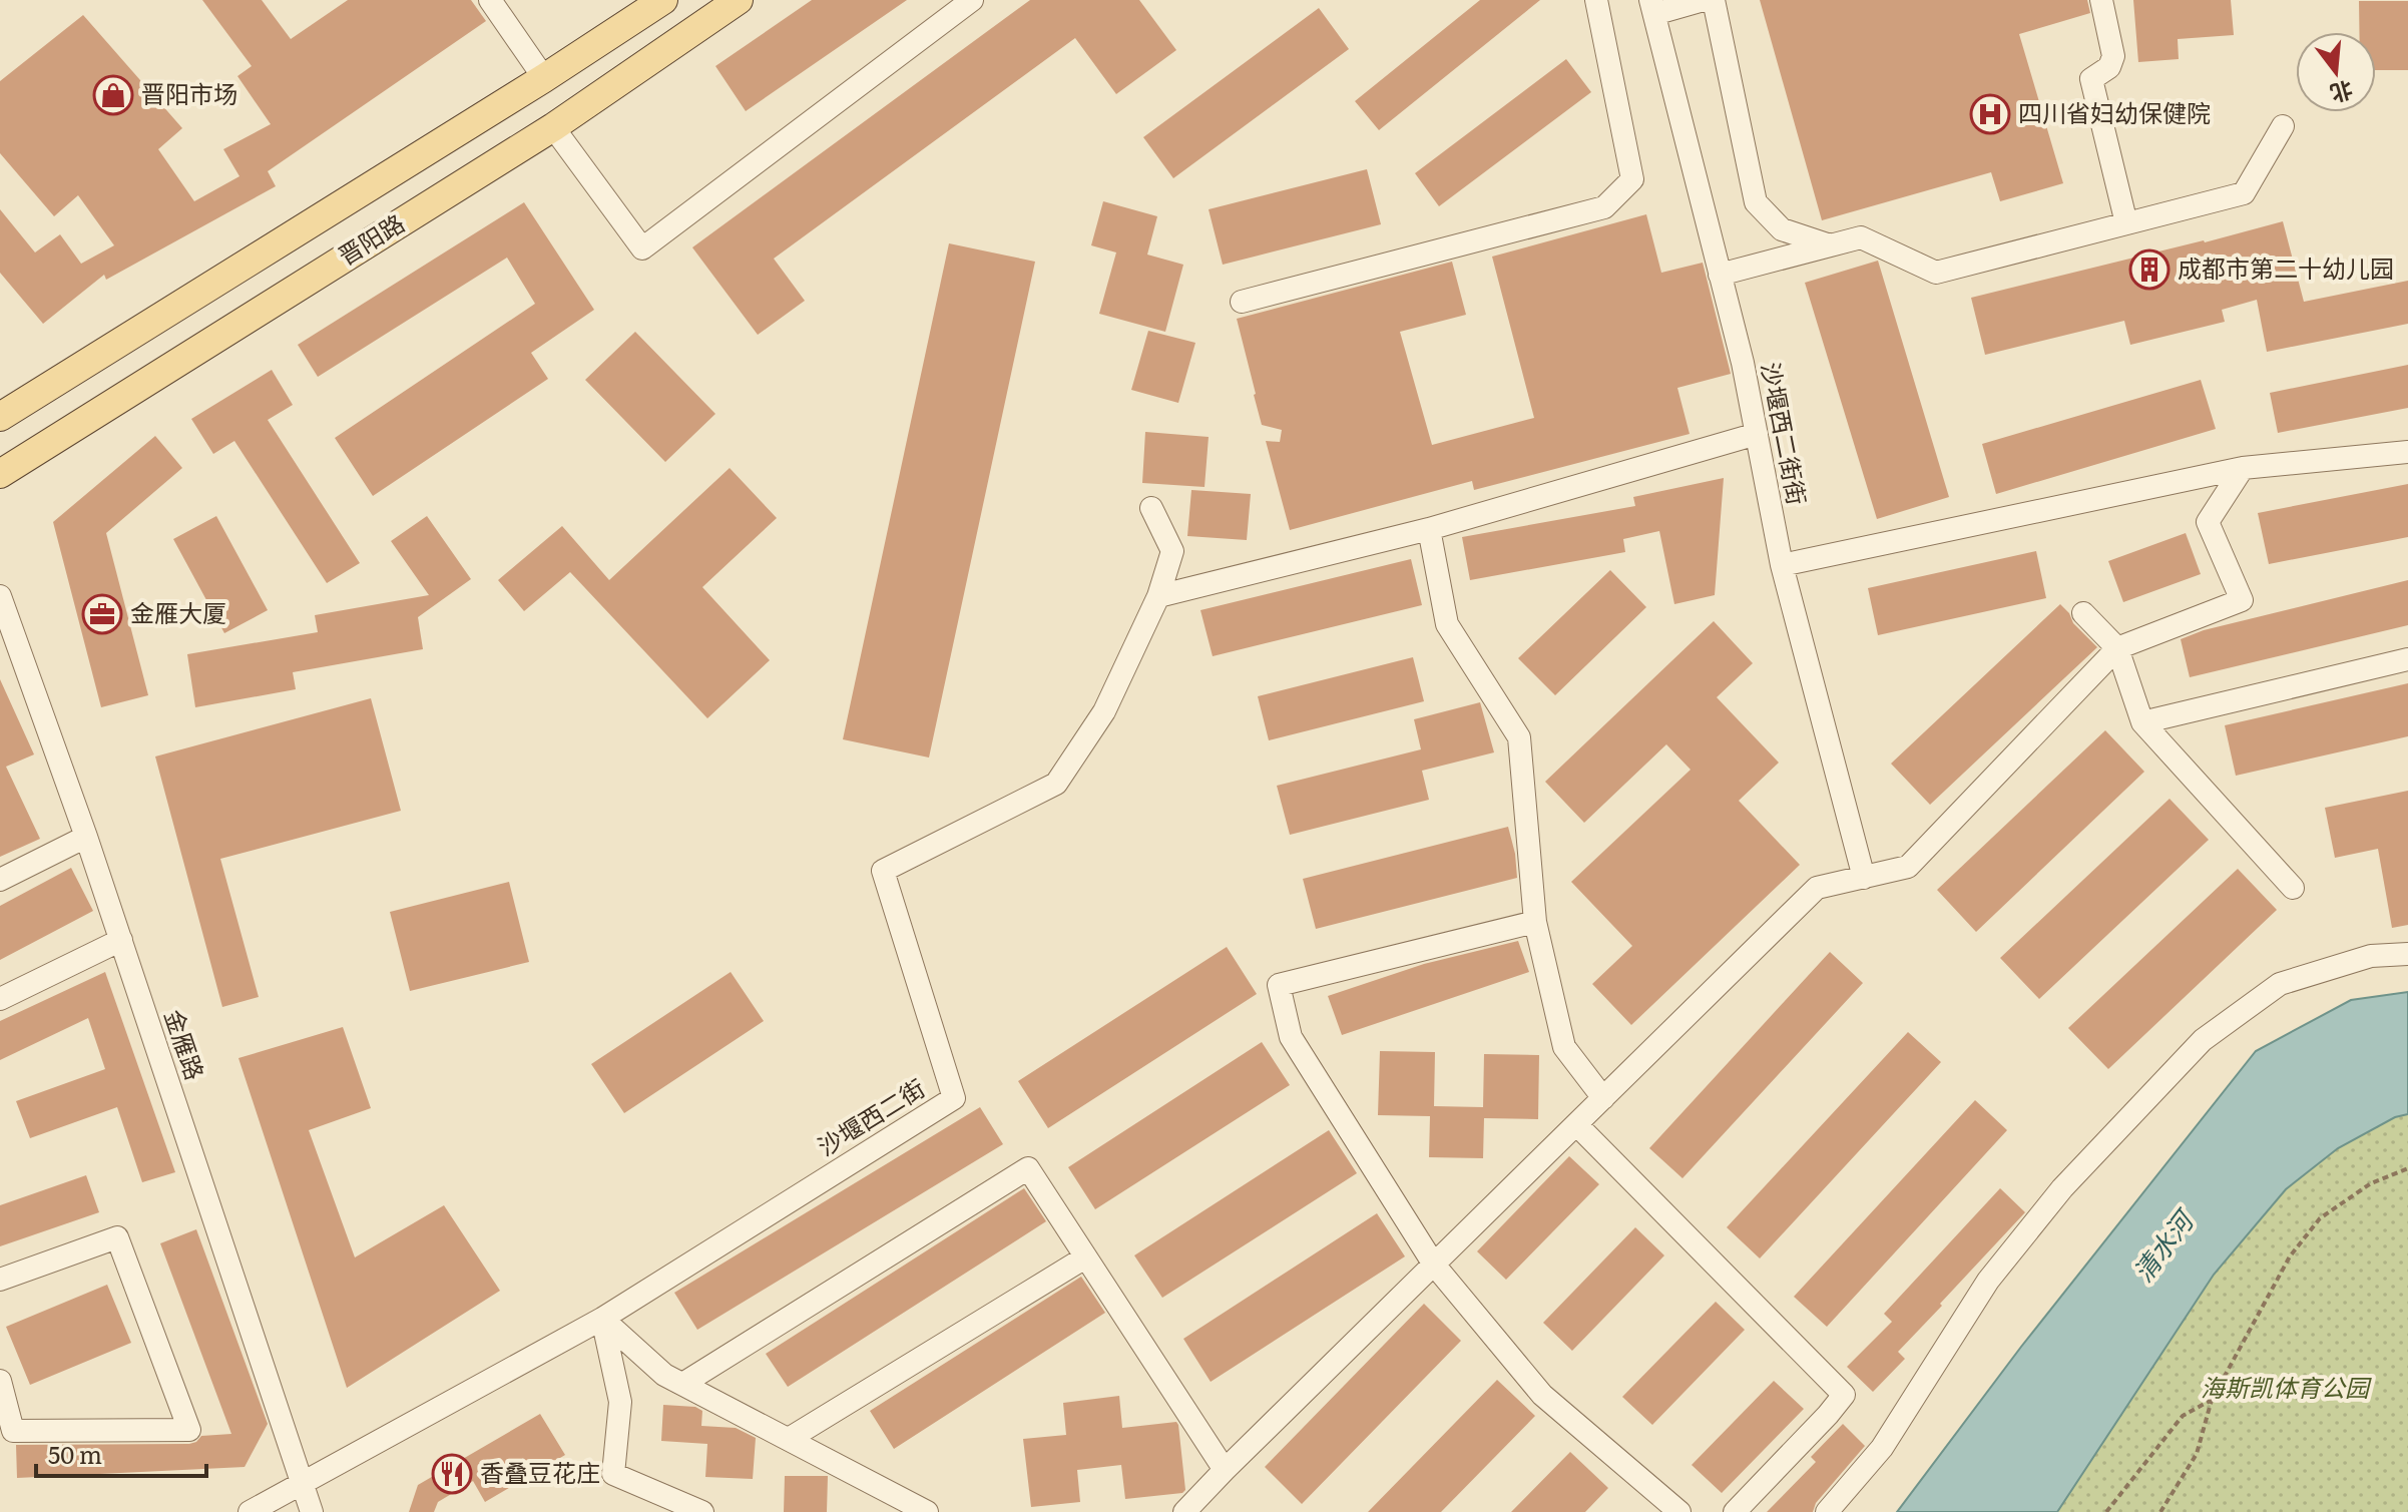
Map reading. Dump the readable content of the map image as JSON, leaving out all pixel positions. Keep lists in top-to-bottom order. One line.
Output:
{"streets":{"main road":["晋阳路"],"street":["沙堰西二街街","金雁路","沙堰西二街"]},"crossings":[["金雁路","沙堰西二街"]],"water":["清水河"],"parks":["海斯凯体育公园"],"places":{"shop":["晋阳市场"],"hospital":["四川省妇幼保健院"],"building":["成都市第二十幼儿园"],"office":["金雁大厦"],"restaurant":["香叠豆花庄"]},"scale_bar":"50 m","north":"bottom"}
